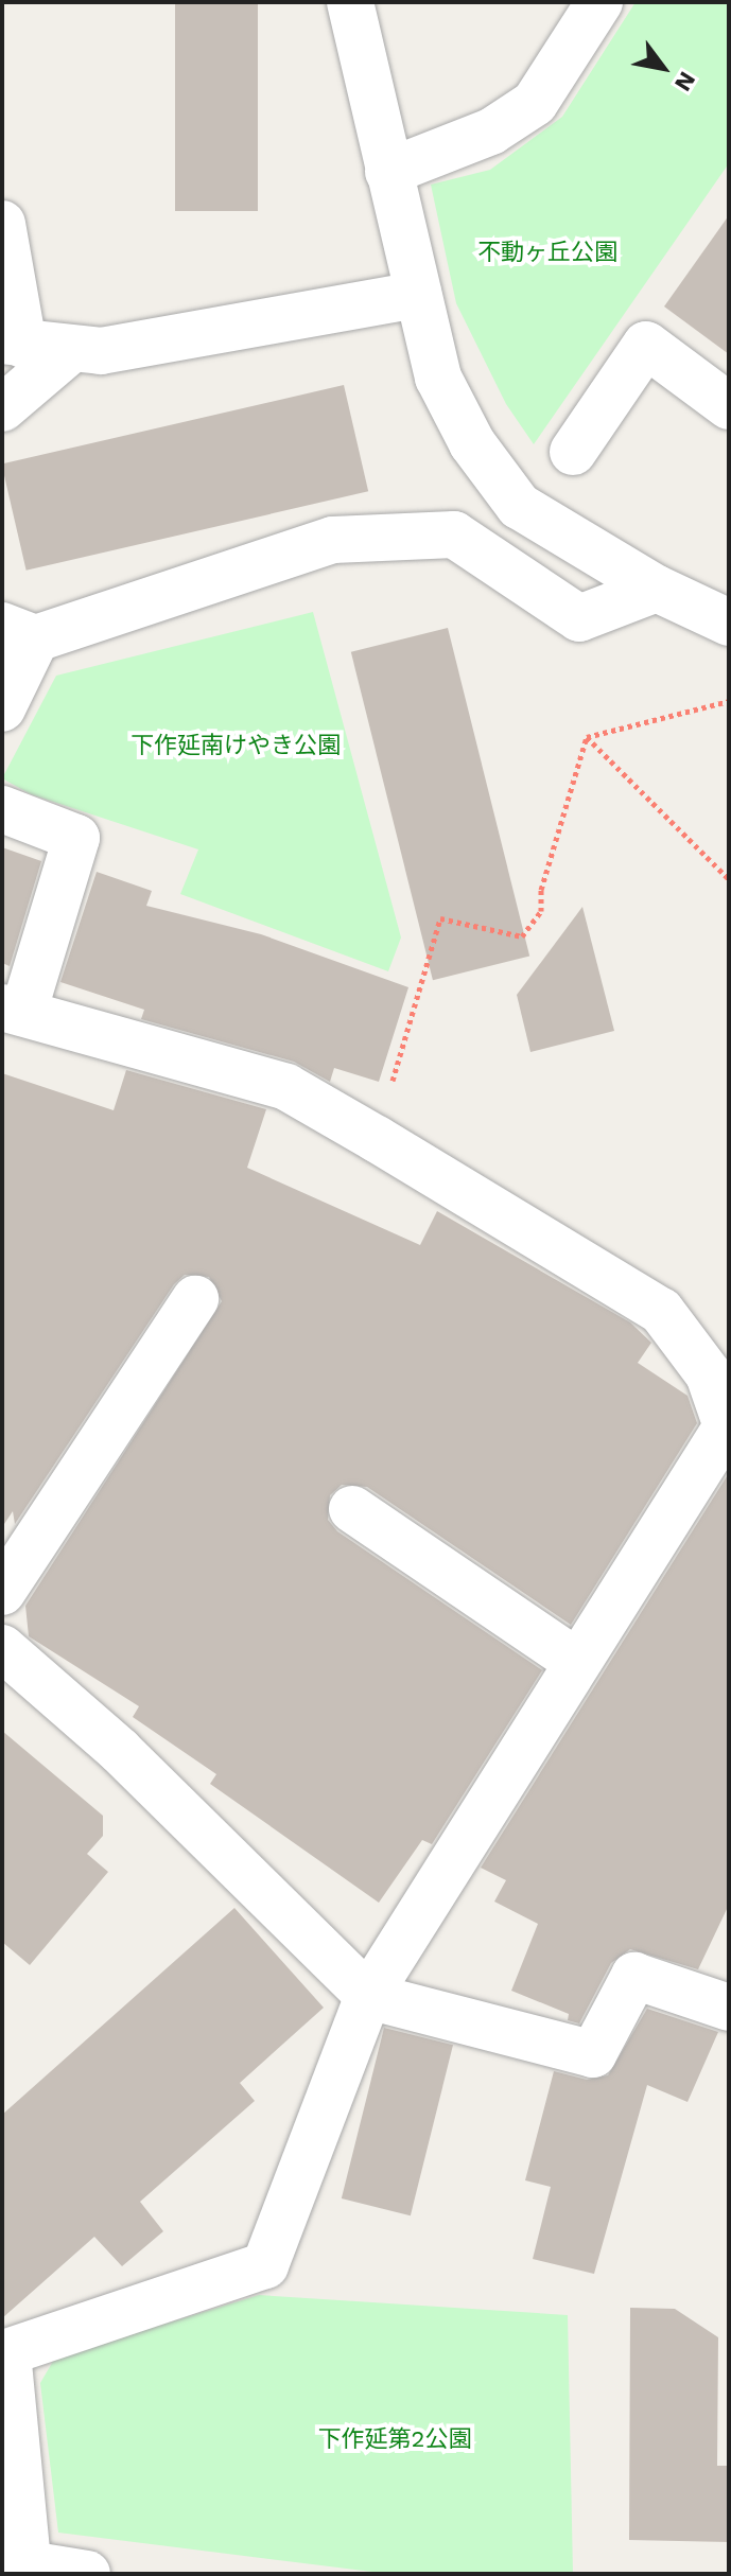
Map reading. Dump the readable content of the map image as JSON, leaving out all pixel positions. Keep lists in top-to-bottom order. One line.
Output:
{"parks":["不動ヶ丘公園","下作延南けやき公園","下作延第2公園"],"north":"bottom right"}
